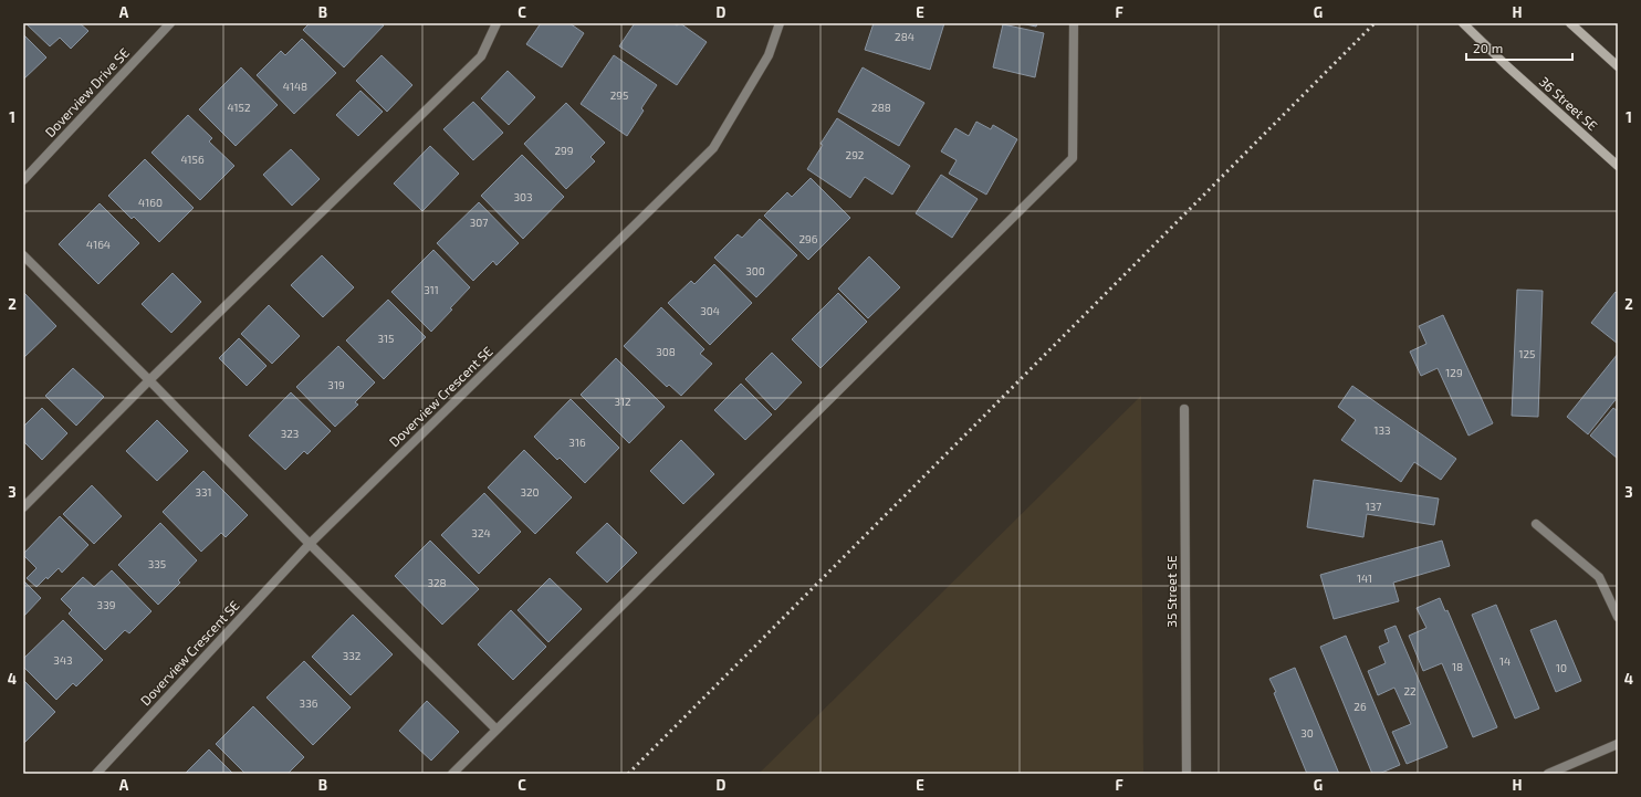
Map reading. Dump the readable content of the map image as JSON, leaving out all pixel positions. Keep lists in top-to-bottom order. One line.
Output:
{"streets":{"main road":["36 Street SE"],"street":["Doverview Drive SE","Doverview Crescent SE","35 Street SE"]},"house_numbers":["284","4148","295","4152","288","299","292","4156","303","4160","307","296","4164","300","311","304","315","308","125","129","319","312","133","323","316","331","320","137","324","335","141","328","339","332","343","14","18","10","22","336","26","30"],"scale_bar":"20 m","grid":{"columns":["A","B","C","D","E","F","G","H"],"rows":["1","2","3","4"]}}
